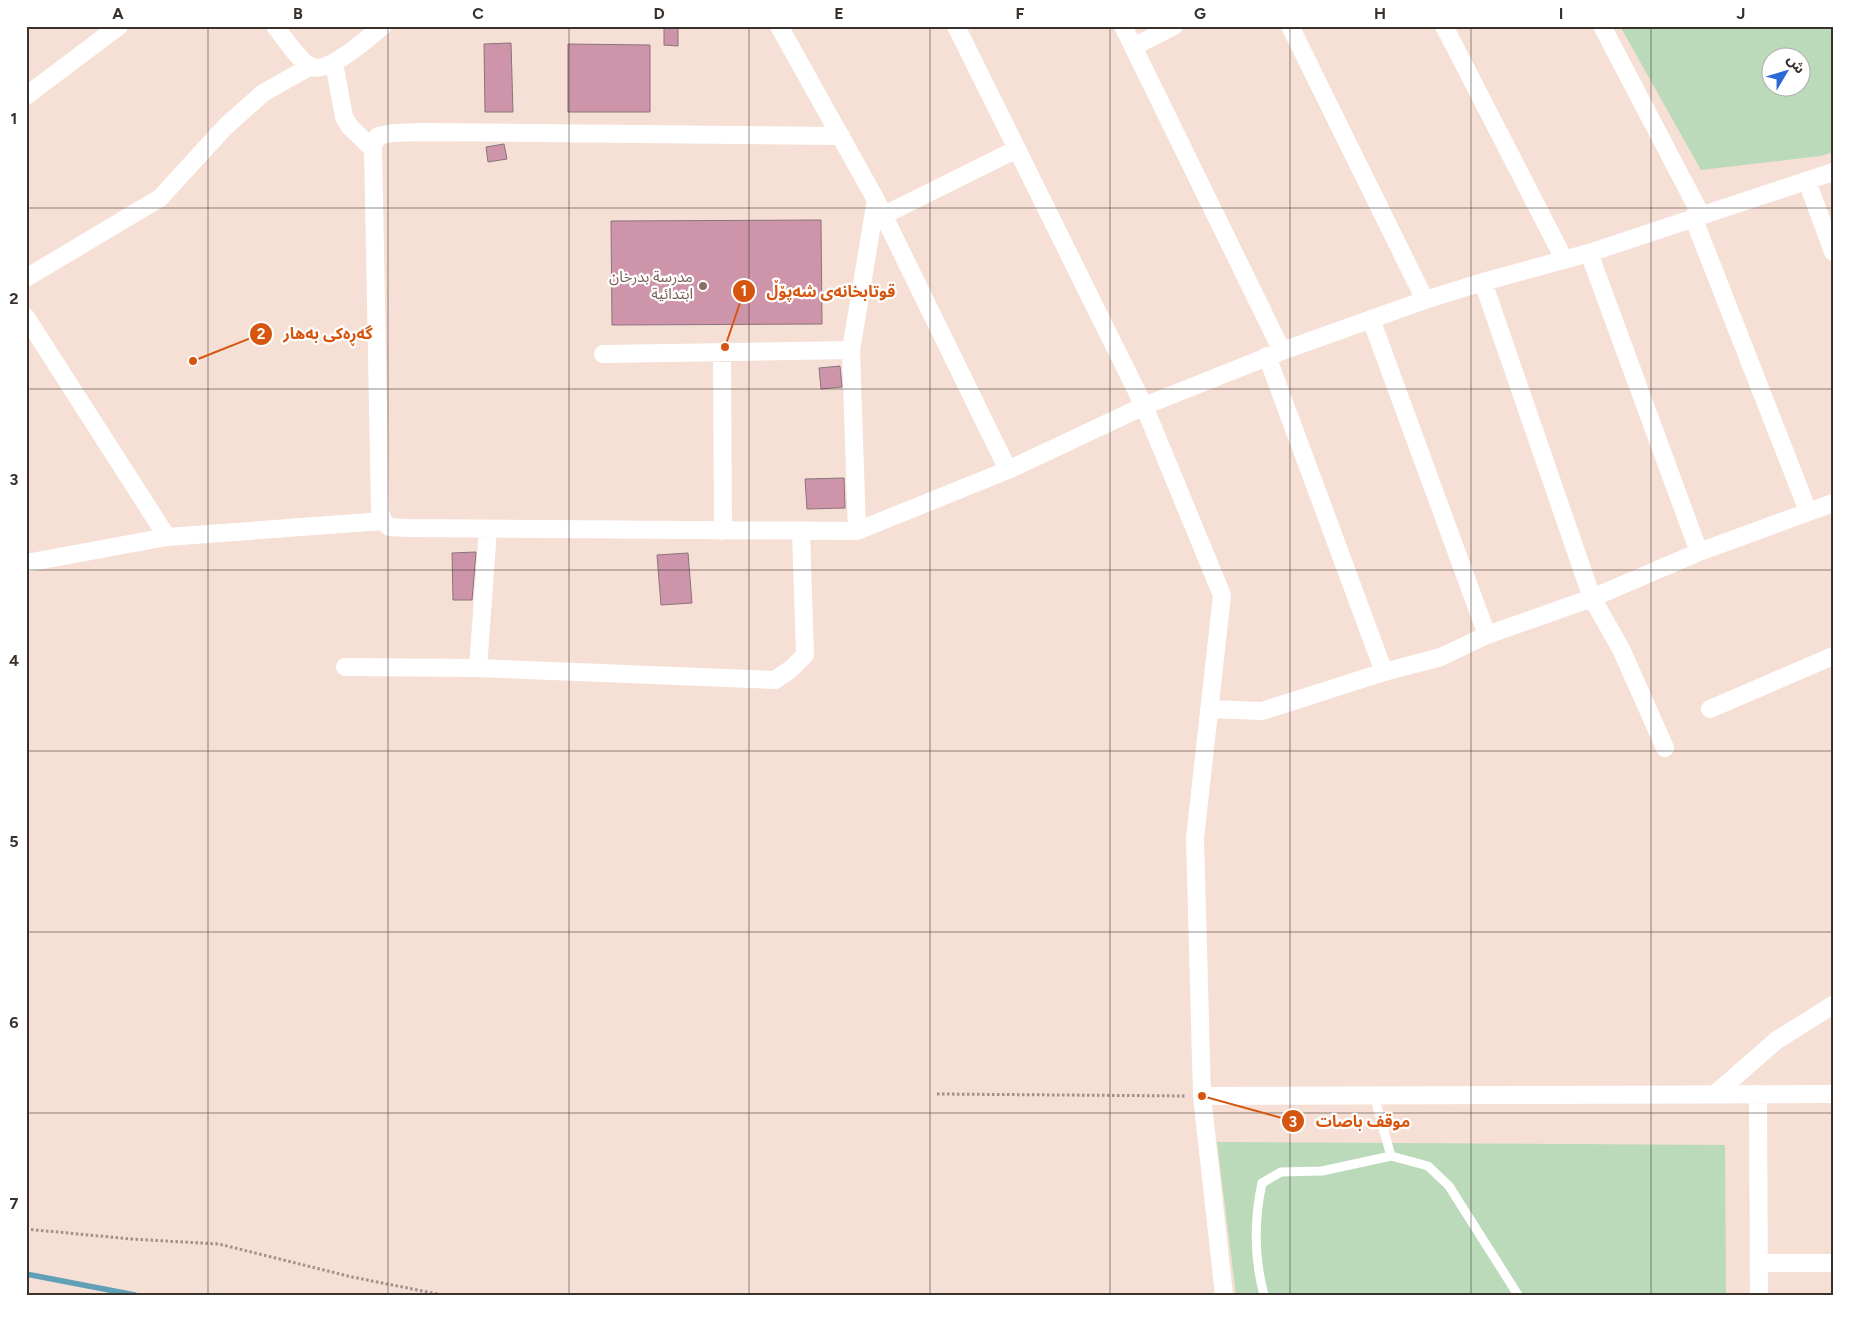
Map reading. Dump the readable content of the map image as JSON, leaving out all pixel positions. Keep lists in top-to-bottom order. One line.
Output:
{"places":["مدرسة بدرخان ابتدائية","قوتابخانەی شەپۆڵ","گەڕەکی بەهار","موقف باصات"],"north":"top right","grid":{"columns":["A","B","C","D","E","F","G","H","I","J"],"rows":["1","2","3","4","5","6","7"]}}
